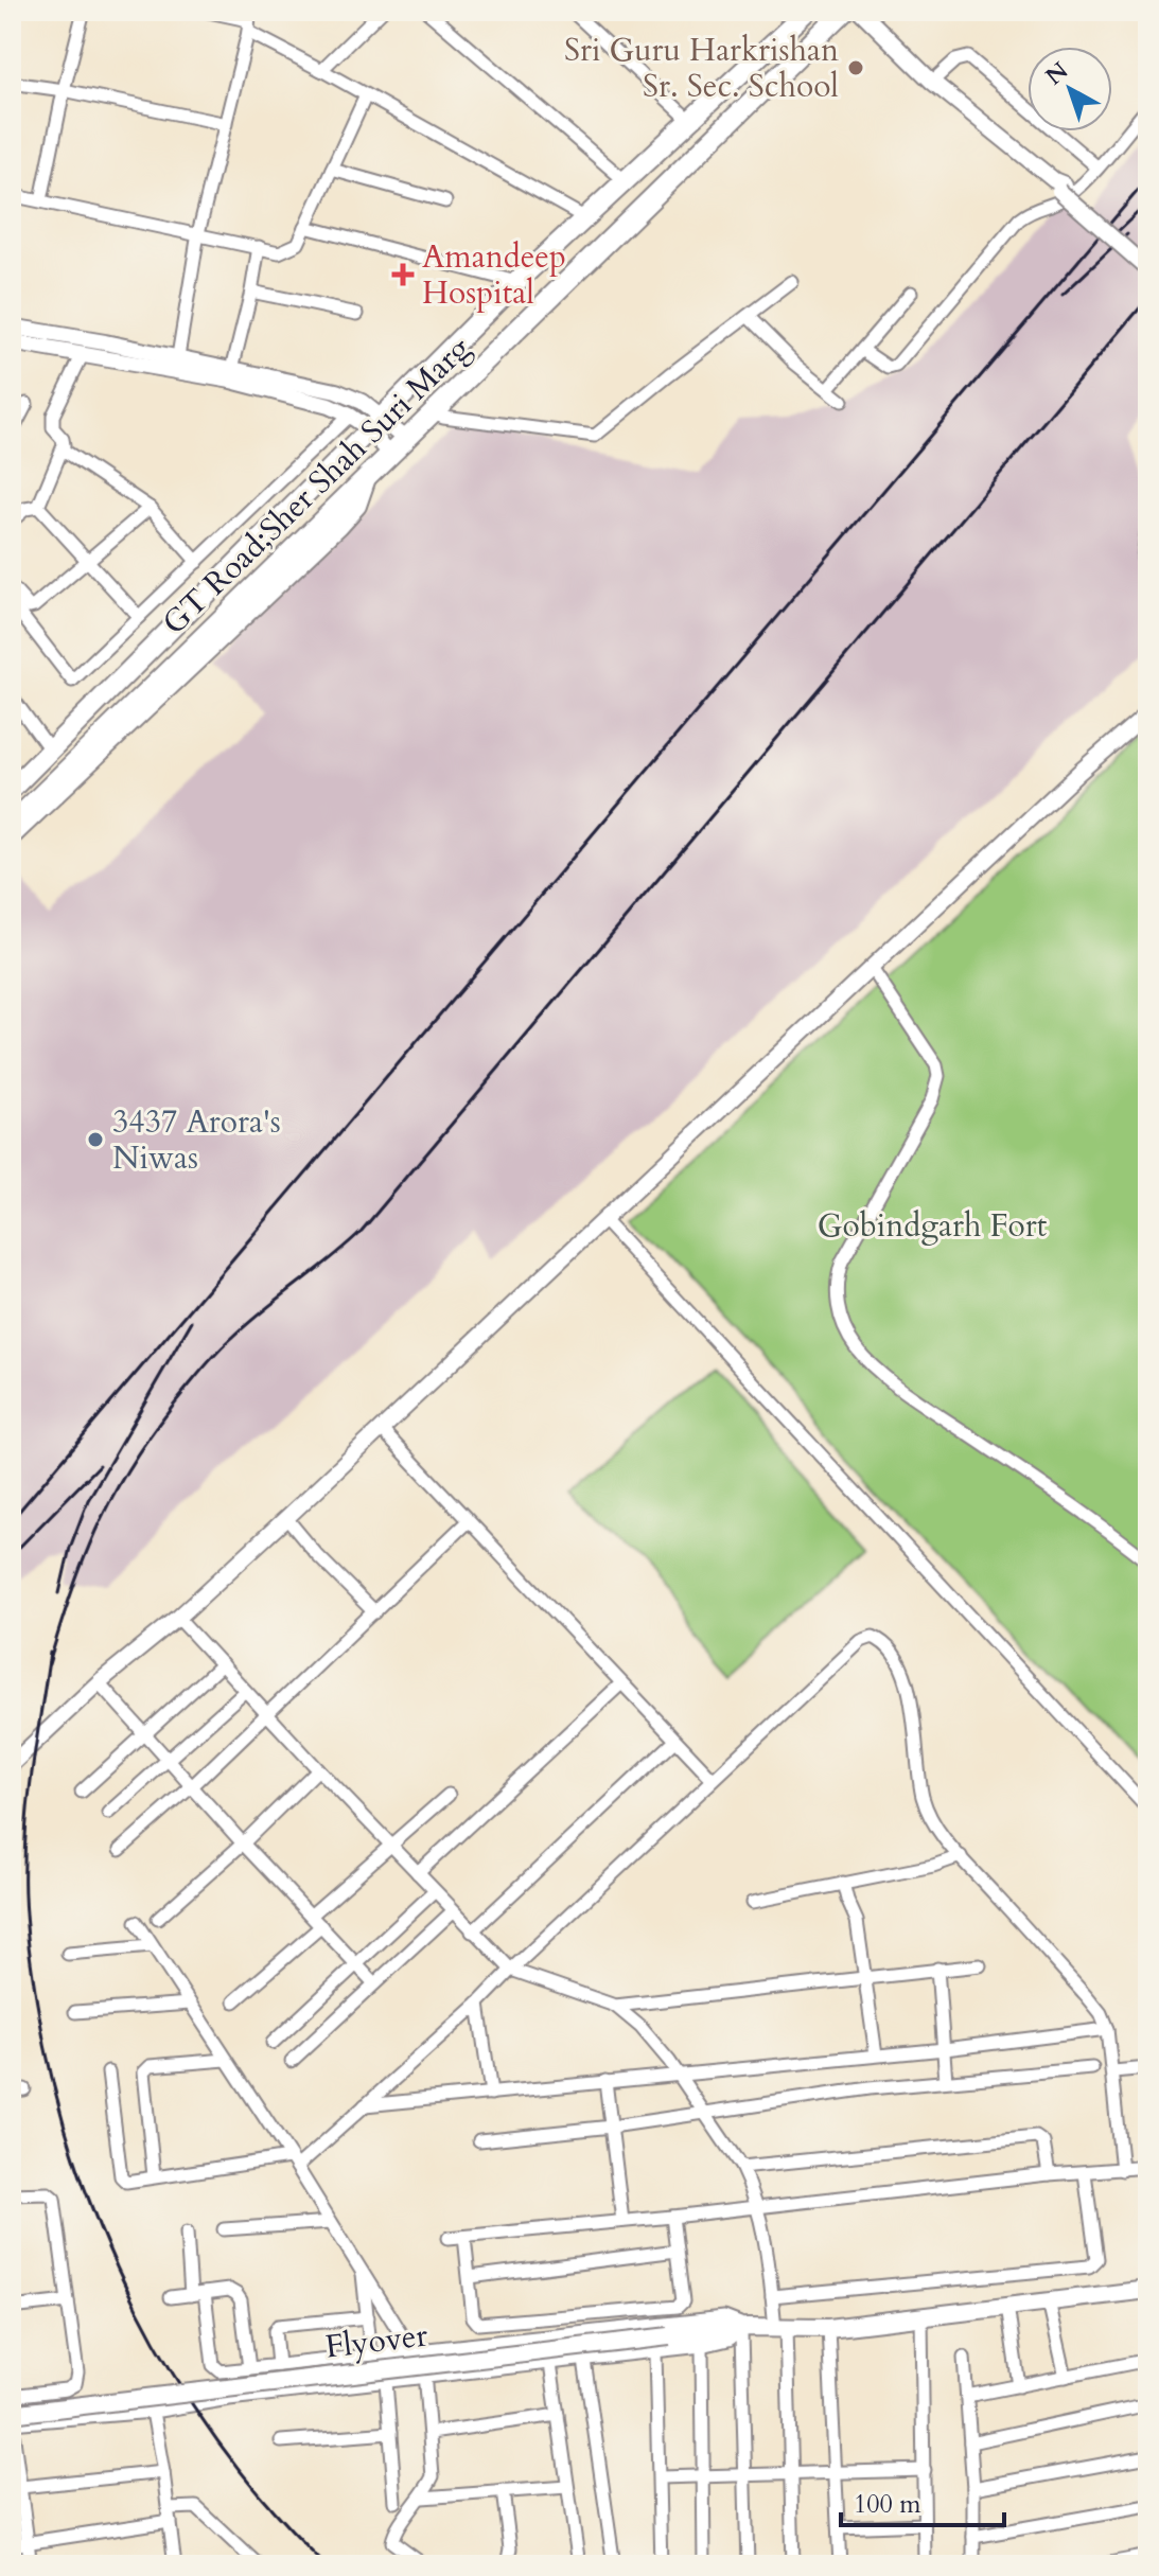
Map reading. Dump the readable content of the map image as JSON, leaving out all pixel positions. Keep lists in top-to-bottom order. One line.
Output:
{"streets":{"main road":["GT Road;Sher Shah Suri Marg","Flyover"]},"parks":["Gobindgarh Fort"],"places":{"other":["Sri Guru Harkrishan Sr. Sec. School","3437 Arora's Niwas"],"health":["Amandeep Hospital"]},"scale_bar":"100 m","north":"top left"}
